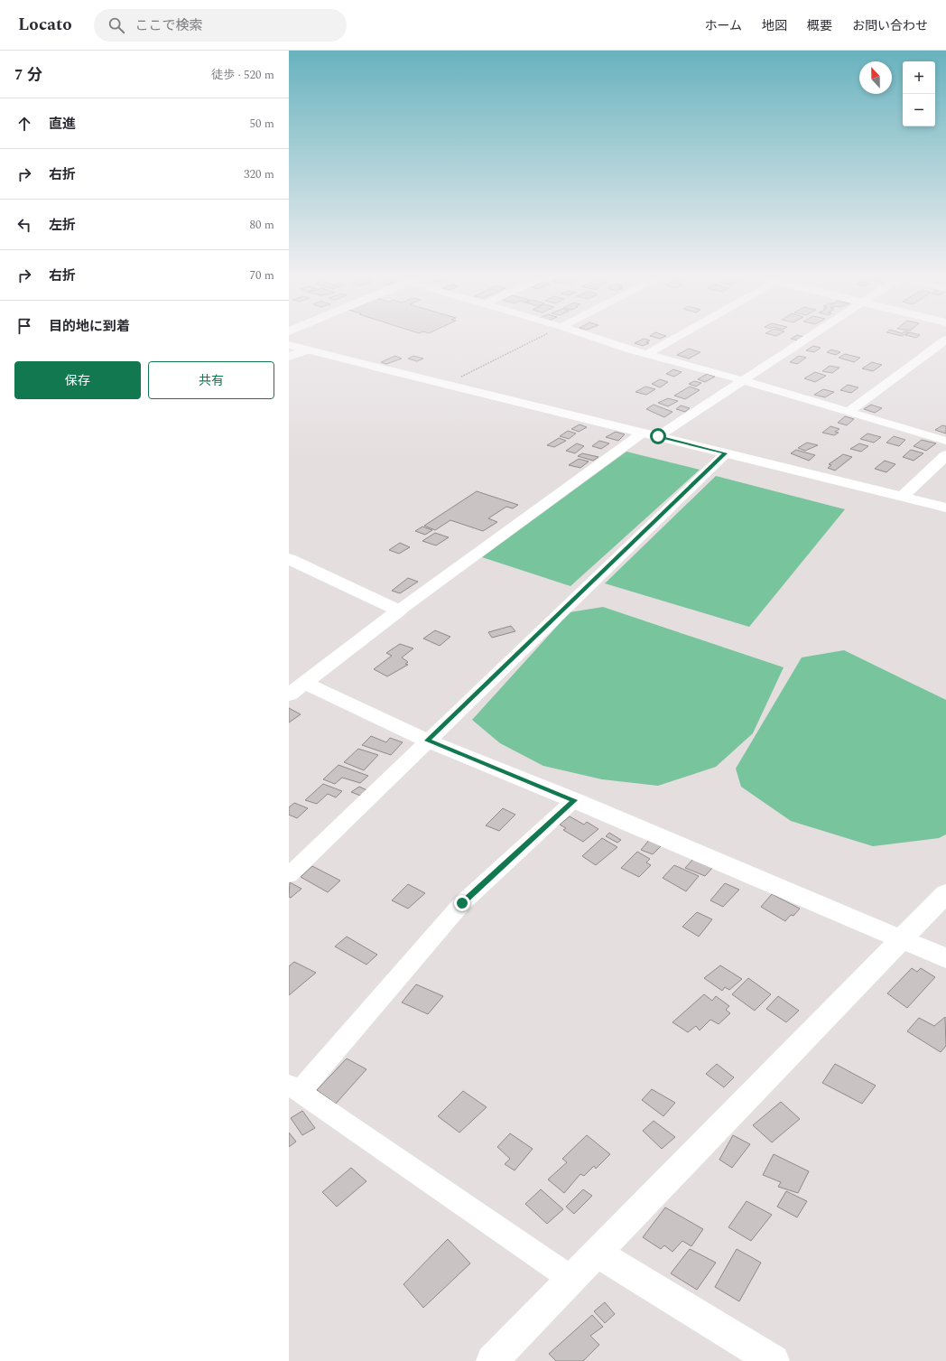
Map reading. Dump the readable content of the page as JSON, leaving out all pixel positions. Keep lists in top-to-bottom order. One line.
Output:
{"north":"top","page":{"header":"Locato","search":"ここで検索","nav":["ホーム","地図","概要","お問い合わせ"],"heading":["7 分","徒歩 · 520 m"],"map_buttons":["+","−"],"list":[["直進","50 m"],["右折","320 m"],["左折","80 m"],["右折","70 m"],"目的地に到着"],"buttons":["保存","共有"]}}
